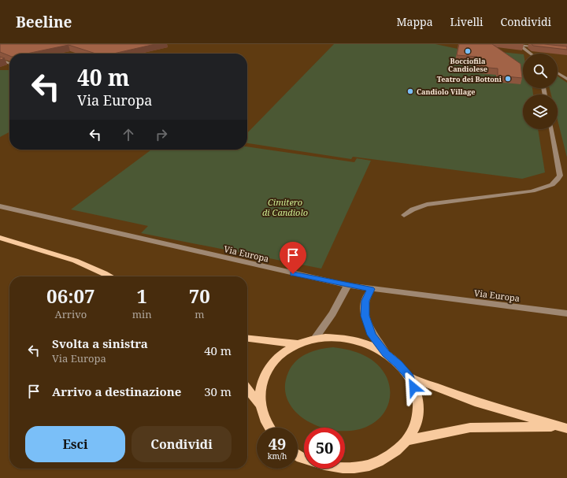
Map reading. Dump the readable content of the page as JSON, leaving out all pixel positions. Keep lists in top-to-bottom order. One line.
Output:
{"streets":{"street":["Via Europa"]},"parks":["Cimitero di Candiolo"],"places":["Bocciofila Candiolese","Teatro dei Bottoni","Candiolo Village"],"page":{"header":"Beeline","nav":["Mappa","Livelli","Condividi"],"turn":["40 m","Via Europa"],"eta":["06:07","Arrivo","1","min","70","m"],"list":[{"name":"Svolta a sinistra","note":"Via Europa","value":"40 m"},{"name":"Arrivo a destinazione","value":"30 m"}],"buttons":["Esci","Condividi"],"speed":"49 km/h","limit":"50"}}
